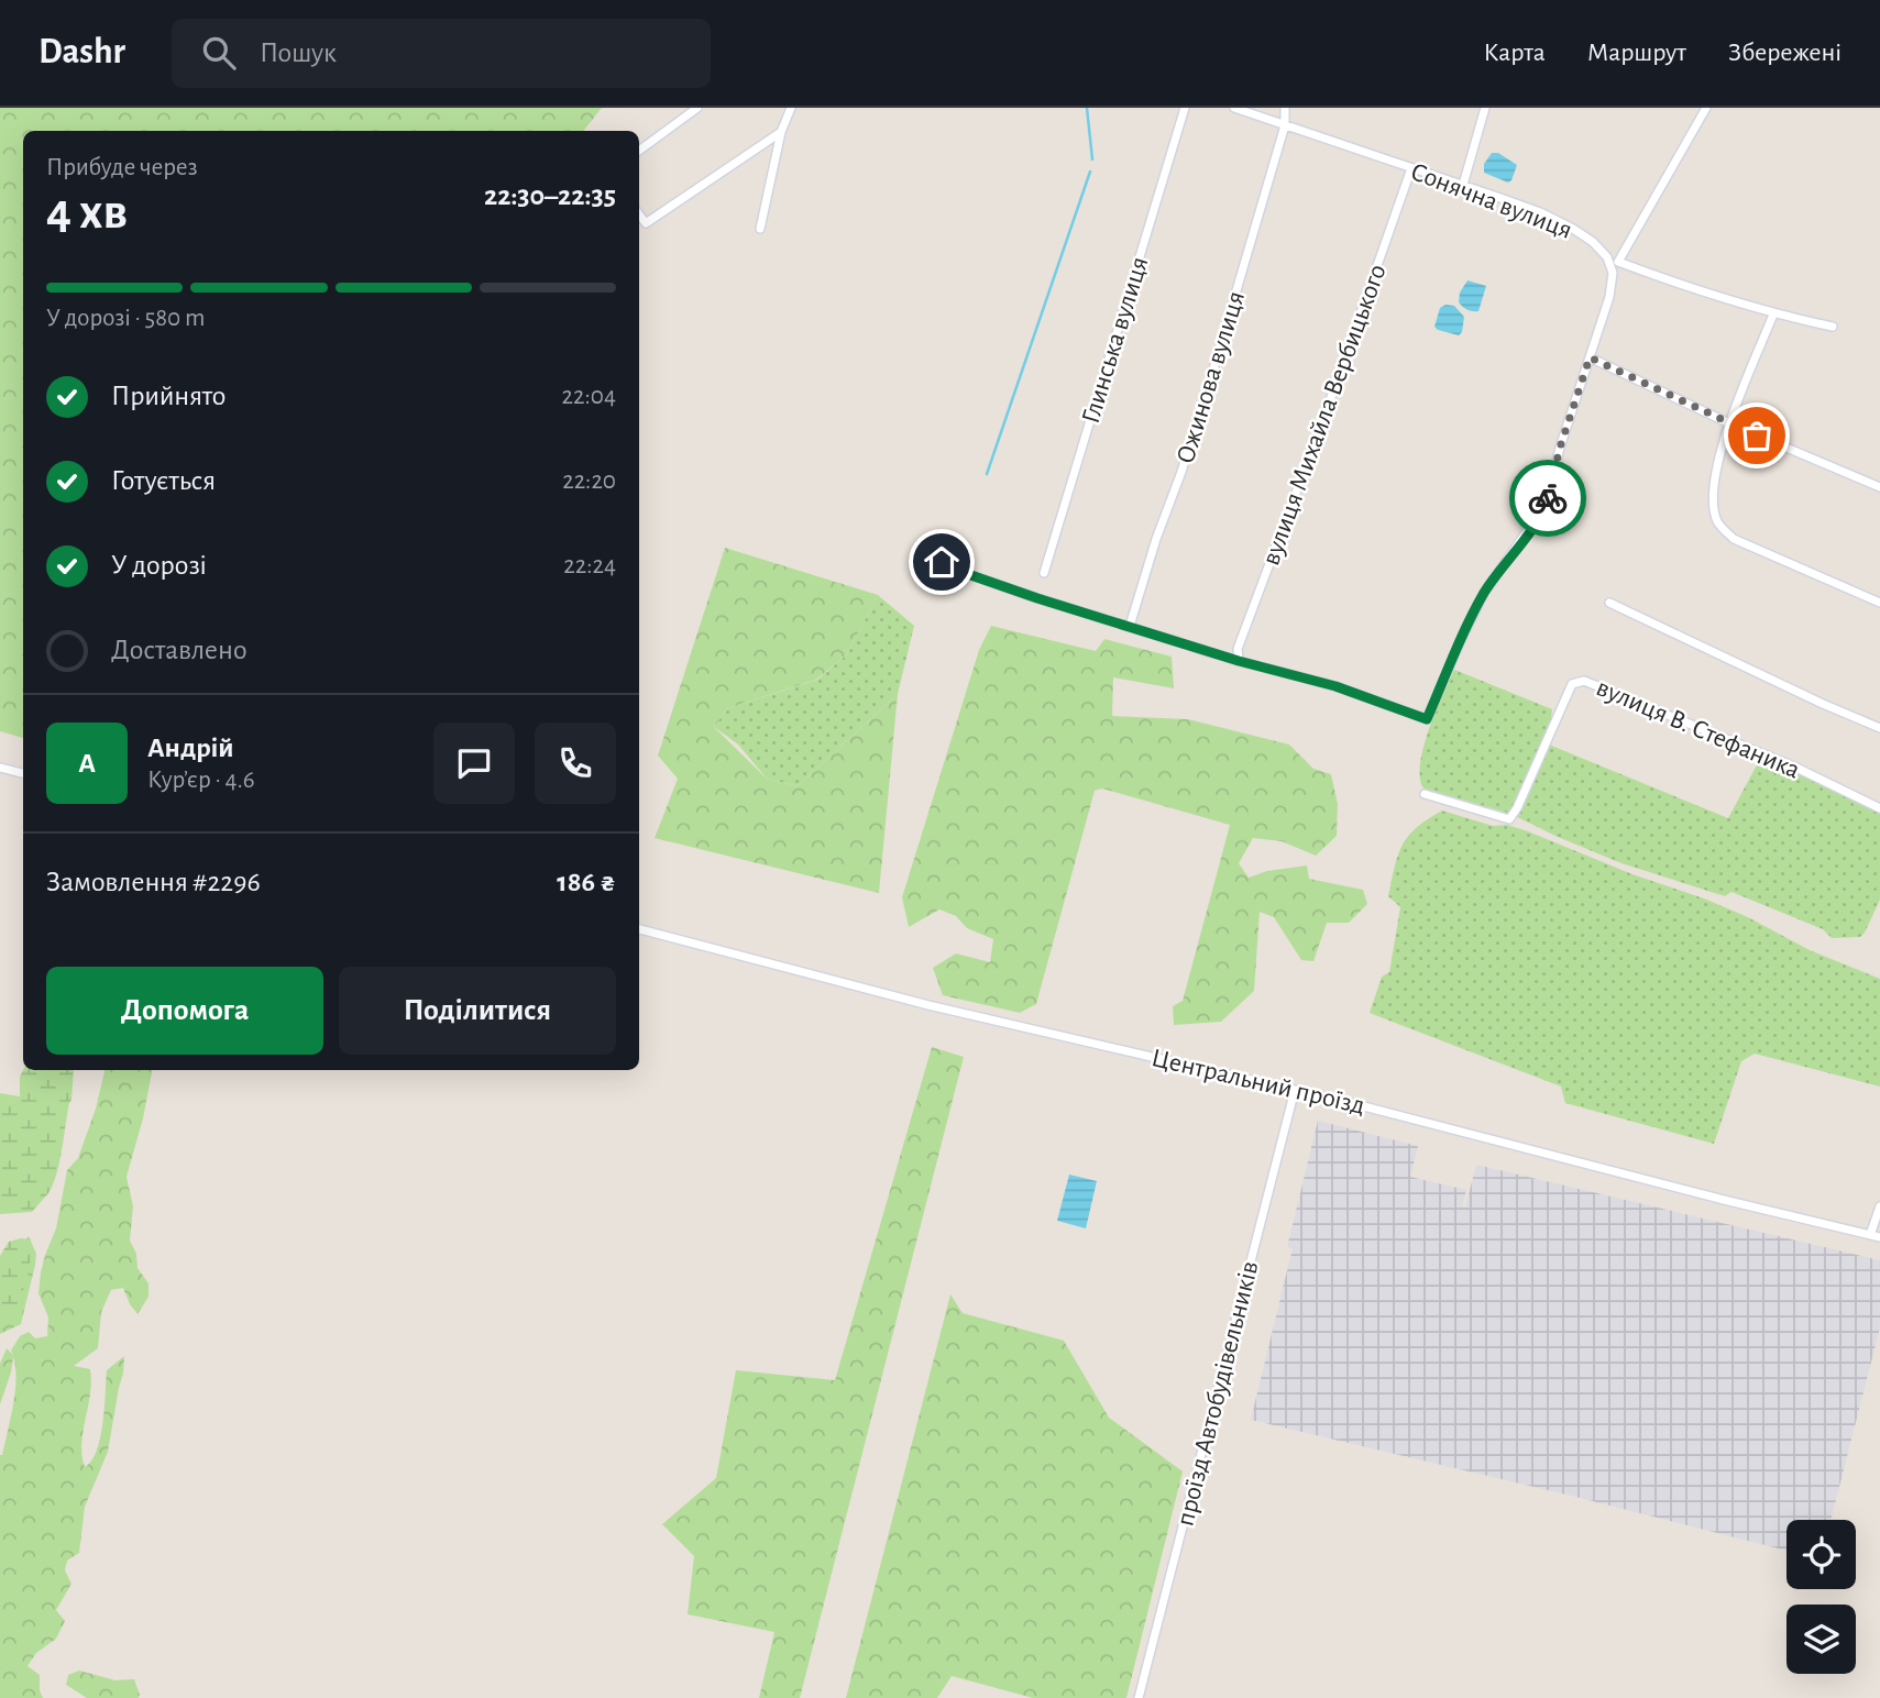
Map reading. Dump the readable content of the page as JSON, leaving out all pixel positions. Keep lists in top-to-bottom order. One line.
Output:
{"streets":{"street":["Сонячна вулиця","Глинська вулиця","Ожинова вулиця","вулиця Михайла Вербицького","вулиця В. Стефаника","Центральний проїзд","проїзд Автобудівельників"]},"crossings":[["Сонячна вулиця","Ожинова вулиця"],["Сонячна вулиця","вулиця Михайла Вербицького"],["Центральний проїзд","проїзд Автобудівельників"]],"page":{"header":"Dashr","search":"Пошук","nav":["Карта","Маршрут","Збережені"],"heading":["4 хв","Прибуде через","22:30–22:35"],"panel":["Андрій","Кур’єр · 4.6","Замовлення #2296","186 ₴"],"bar":"У дорозі · 580 m","list":[["Прийнято","22:04"],["Готується","22:20"],["У дорозі","22:24"],"Доставлено"],"round":"А","buttons":["Допомога","Поділитися"]}}
